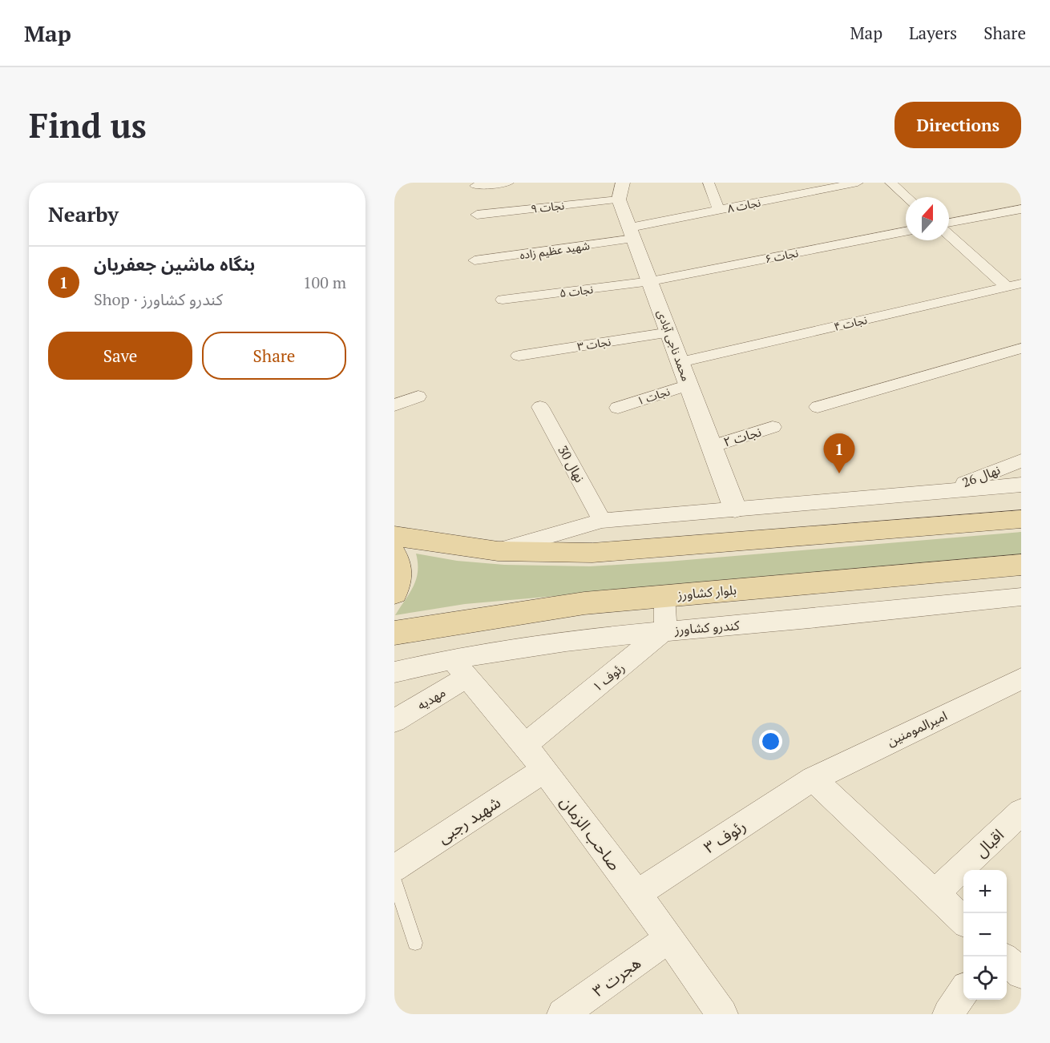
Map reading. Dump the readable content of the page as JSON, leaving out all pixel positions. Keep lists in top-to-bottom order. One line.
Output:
{"streets":{"main road":["بلوار کشاورز"],"street":["نجات ۸","نجات ۹","شهید عظیم زاده","نجات ۶","نجات ۵","نجات ۴","نجات ۳","محمد ناجی آبادی","نجات ۱","نجات ۲","نهال 30","نهال 26","کندرو کشاورز","رئوف ۱","مهدیه","امیرالمومنین","شهید رجبی","صاحب الزمان","رئوف ۳","اقبال","هجرت ۳"]},"crossings":[["نجات ۸","شهید عظیم زاده"],["نجات ۸","محمد ناجی آبادی"],["نجات ۹","محمد ناجی آبادی"],["شهید عظیم زاده","محمد ناجی آبادی"],["نجات ۶","نجات ۵"],["نجات ۶","محمد ناجی آبادی"],["نجات ۵","محمد ناجی آبادی"],["نجات ۴","محمد ناجی آبادی"],["نجات ۳","محمد ناجی آبادی"],["محمد ناجی آبادی","نجات ۱"],["محمد ناجی آبادی","نجات ۲"],["کندرو کشاورز","رئوف ۱"],["کندرو کشاورز","مهدیه"],["کندرو کشاورز","صاحب الزمان"],["رئوف ۱","صاحب الزمان"],["مهدیه","صاحب الزمان"],["امیرالمومنین","رئوف ۳"],["شهید رجبی","صاحب الزمان"],["صاحب الزمان","رئوف ۳"],["صاحب الزمان","هجرت ۳"]],"north":"top","page":{"header":"Map","nav":["Map","Layers","Share"],"buttons":["Directions",["Save","Share"]],"title":"Find us","heading":"Nearby","list":[{"mark":"1","name":"بنگاه ماشین جعفریان","note":"Shop · کندرو کشاورز","value":"100 m"}],"pins":"1","map_buttons":["+","−"]}}
